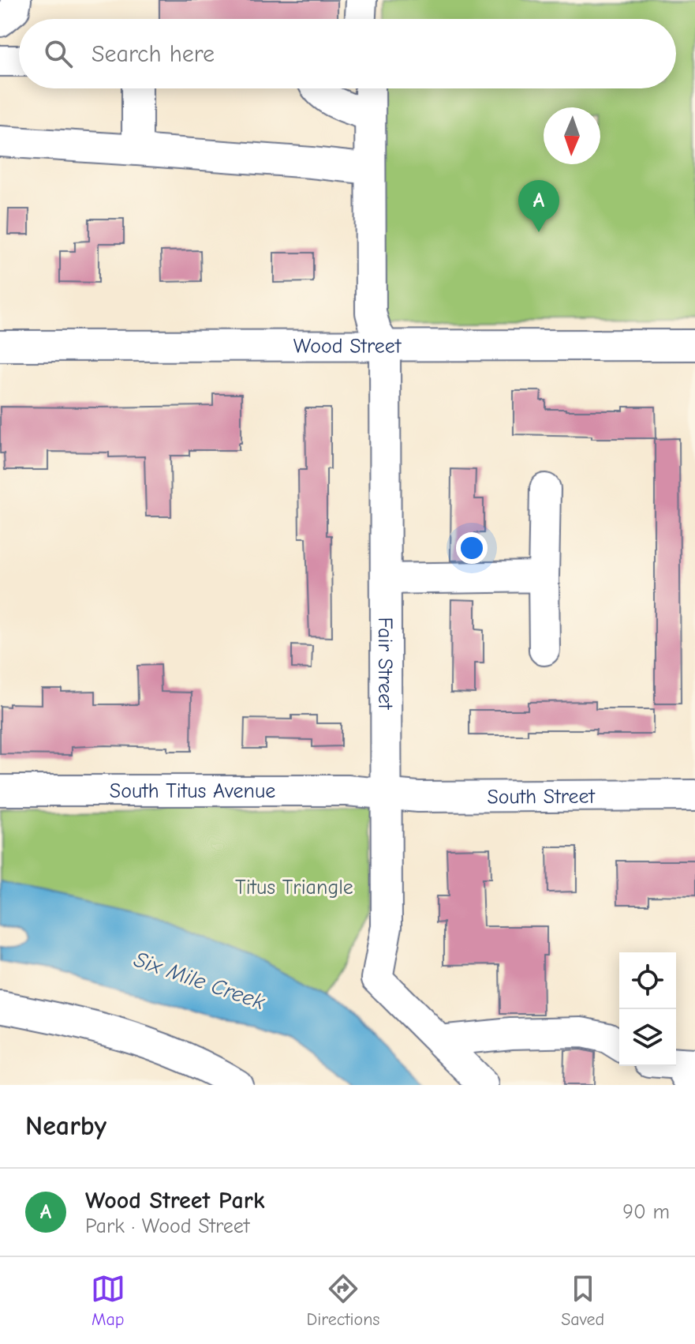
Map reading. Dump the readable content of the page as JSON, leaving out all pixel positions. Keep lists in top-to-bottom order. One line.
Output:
{"streets":{"street":["Wood Street","Fair Street","South Titus Avenue","South Street"]},"crossings":[["Wood Street","Fair Street"],["Fair Street","South Titus Avenue"],["Fair Street","South Street"],["South Titus Avenue","South Street"]],"water":["Six Mile Creek"],"parks":["Titus Triangle"],"north":"bottom","page":{"search":"Search here","pins":"A","heading":"Nearby","list":[{"mark":"A","name":"Wood Street Park","note":"Park · Wood Street","value":"90 m"}],"nav":["Map","Directions","Saved"]}}
